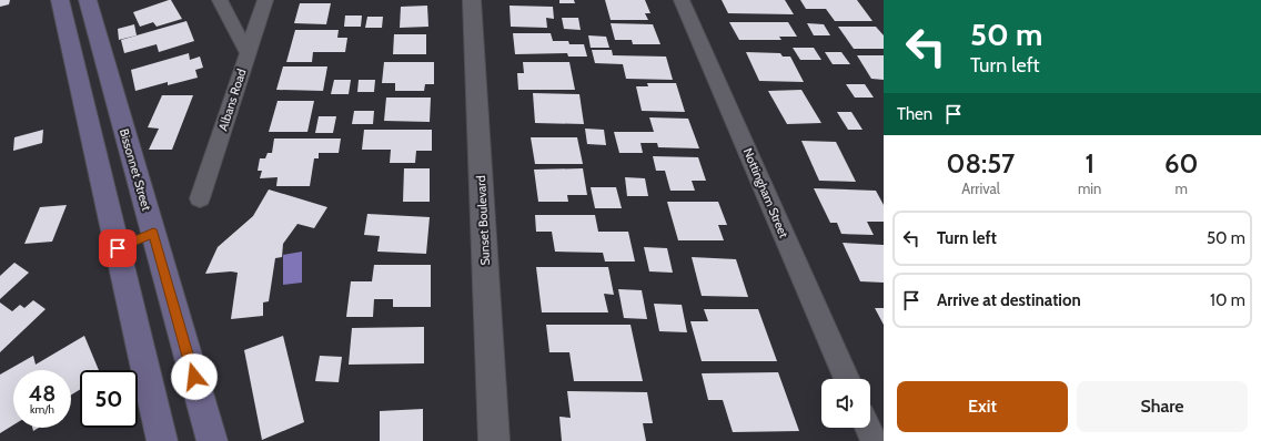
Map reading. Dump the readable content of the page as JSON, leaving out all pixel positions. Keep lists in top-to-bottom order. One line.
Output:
{"streets":{"main road":["Bissonnet Street"],"street":["Albans Road","Nottingham Street","Sunset Boulevard"]},"page":{"turn":["50 m","Turn left"],"then":"Then","eta":["08:57","Arrival","1","min","60","m"],"list":[{"name":"Turn left","value":"50 m"},{"name":"Arrive at destination","value":"10 m"}],"speed":"48 km/h","limit":"50","buttons":["Exit","Share"]}}
